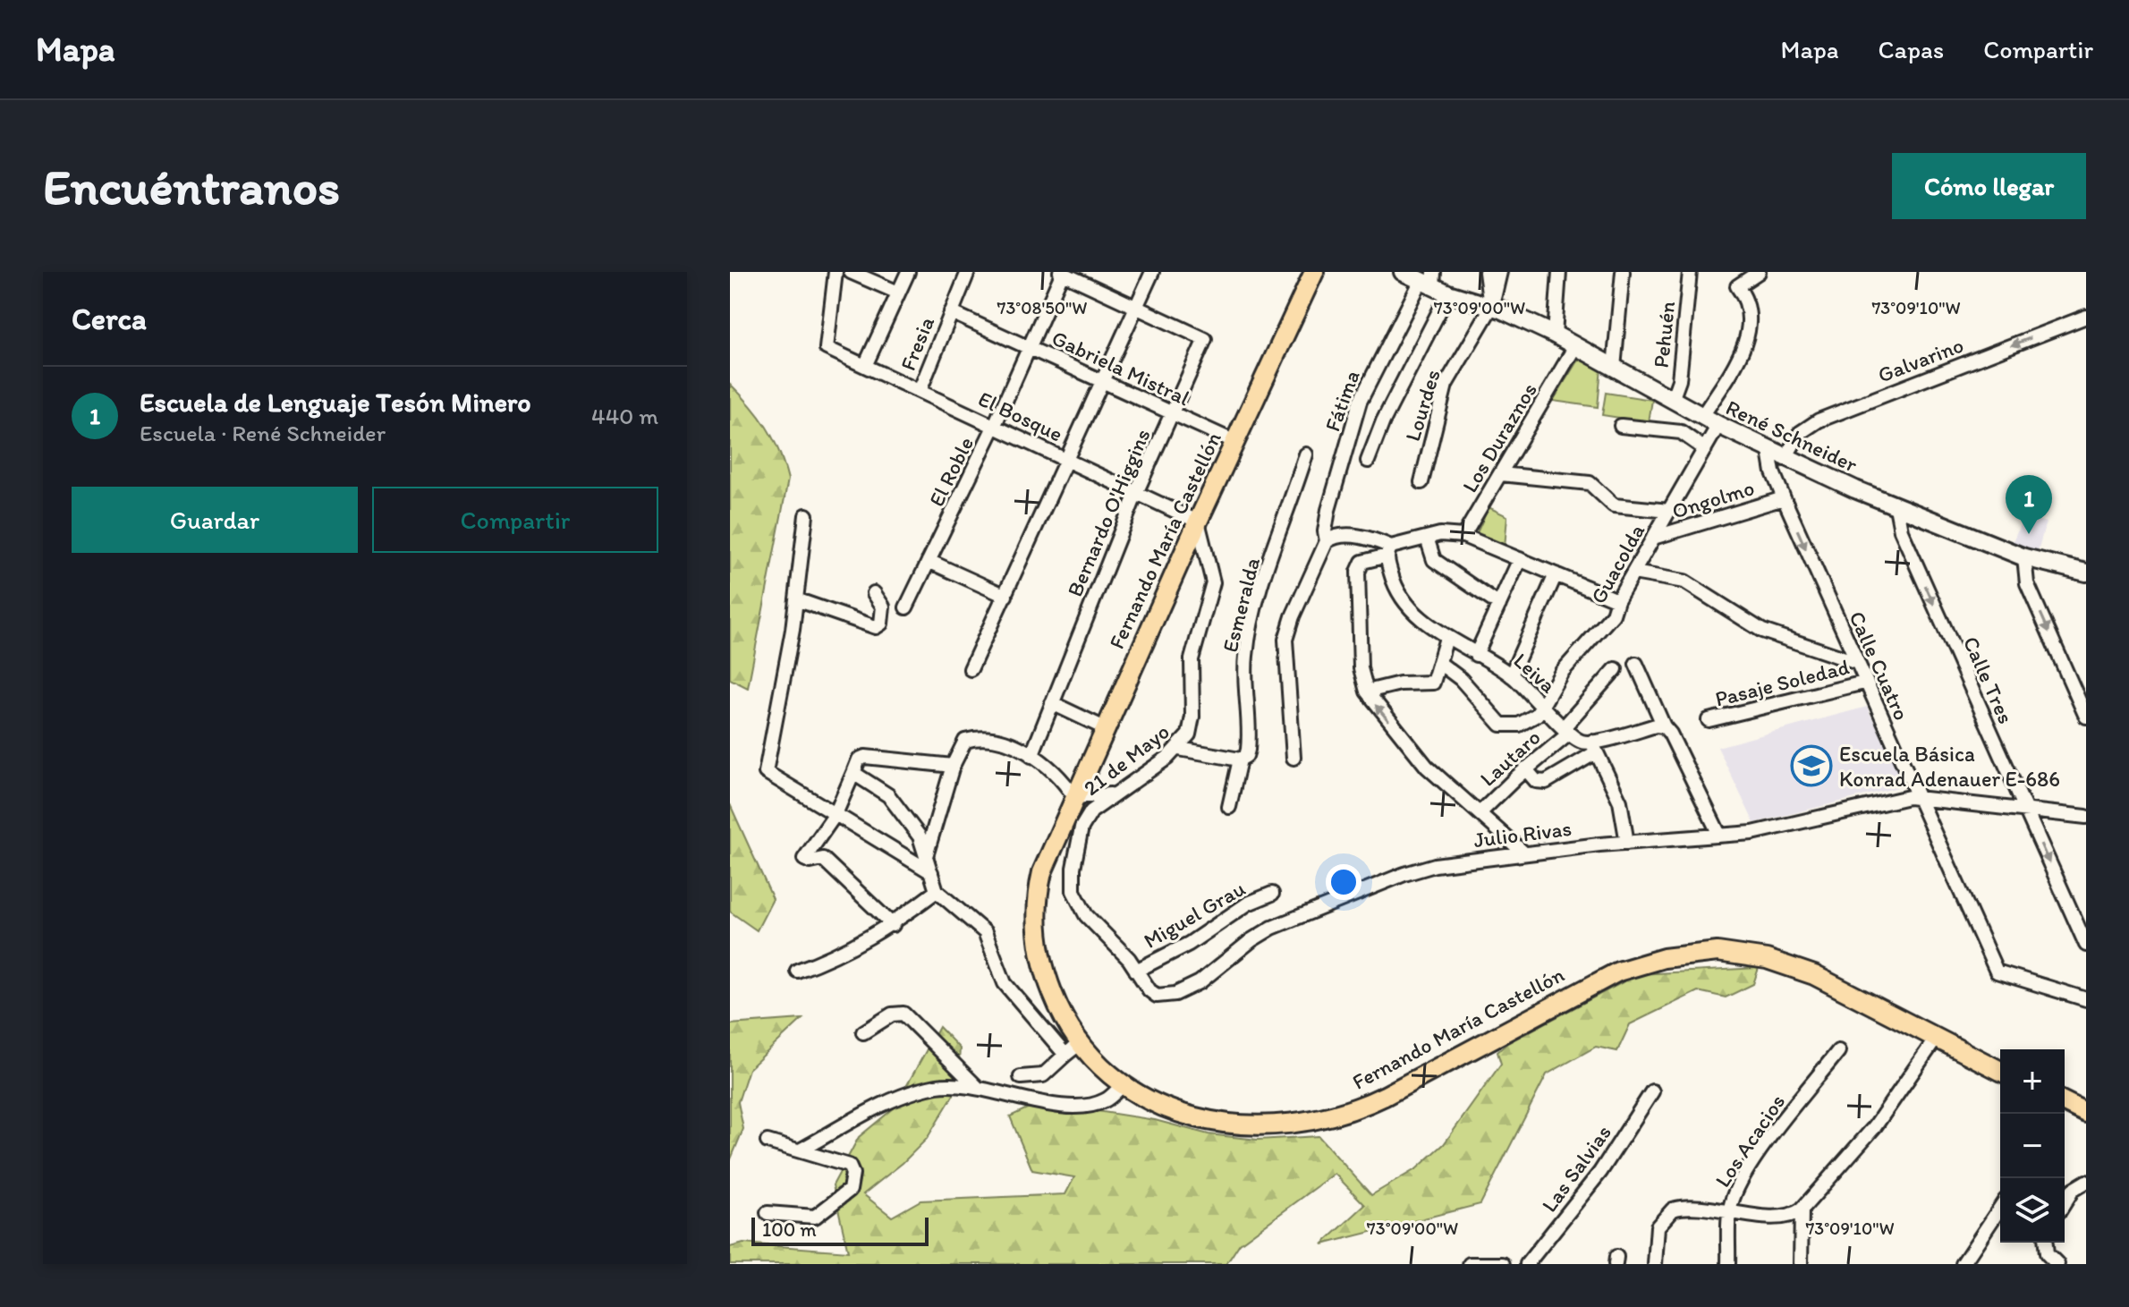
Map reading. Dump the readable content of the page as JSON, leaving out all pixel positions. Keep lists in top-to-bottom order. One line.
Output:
{"streets":{"main road":["René Schneider","Fernando María Castellón"],"street":["Pehuén","Fresia","Galvarino","Gabriela Mistral","Fátima","Lourdes","El Bosque","Los Duraznos","El Roble","Ongolmo","Bernardo O'Higgins","Guacolda","Esmeralda","Calle Cuatro","Leiva","Calle Tres","Pasaje Soledad","Lautaro","21 de Mayo","Julio Rivas","Miguel Grau","Los Acacios","Las Salvias"]},"crossings":[["Pehuén","René Schneider"],["Fresia","Gabriela Mistral"],["Fresia","El Bosque"],["Galvarino","René Schneider"],["Galvarino","Calle Cuatro"],["Gabriela Mistral","El Roble"],["Gabriela Mistral","Bernardo O'Higgins"],["Gabriela Mistral","Fernando María Castellón"],["Fátima","René Schneider"],["Lourdes","René Schneider"],["El Bosque","El Roble"],["El Bosque","Bernardo O'Higgins"],["El Bosque","Fernando María Castellón"],["El Bosque","21 de Mayo"],["René Schneider","Los Duraznos"],["René Schneider","Guacolda"],["René Schneider","Calle Cuatro"],["René Schneider","Calle Tres"],["Ongolmo","Guacolda"],["Ongolmo","Calle Cuatro"],["Fernando María Castellón","21 de Mayo"],["Guacolda","Leiva"],["Calle Cuatro","Pasaje Soledad"],["Calle Cuatro","Julio Rivas"],["Leiva","Lautaro"],["Calle Tres","Julio Rivas"],["21 de Mayo","Julio Rivas"],["21 de Mayo","Miguel Grau"]],"one_way":["Galvarino"],"places":{"school or university":["Escuela Básica Konrad Adenauer E-686"]},"scale_bar":"100 m","page":{"header":"Mapa","nav":["Mapa","Capas","Compartir"],"buttons":["Cómo llegar",["Guardar","Compartir"]],"title":"Encuéntranos","heading":"Cerca","list":[{"mark":"1","name":"Escuela de Lenguaje Tesón Minero","note":"Escuela · René Schneider","value":"440 m"}],"pins":"1","map_buttons":["+","−"],"scale":"100 m"},"coordinates":["73°08'50\"W","73°09'00\"W","73°09'10\"W"]}
